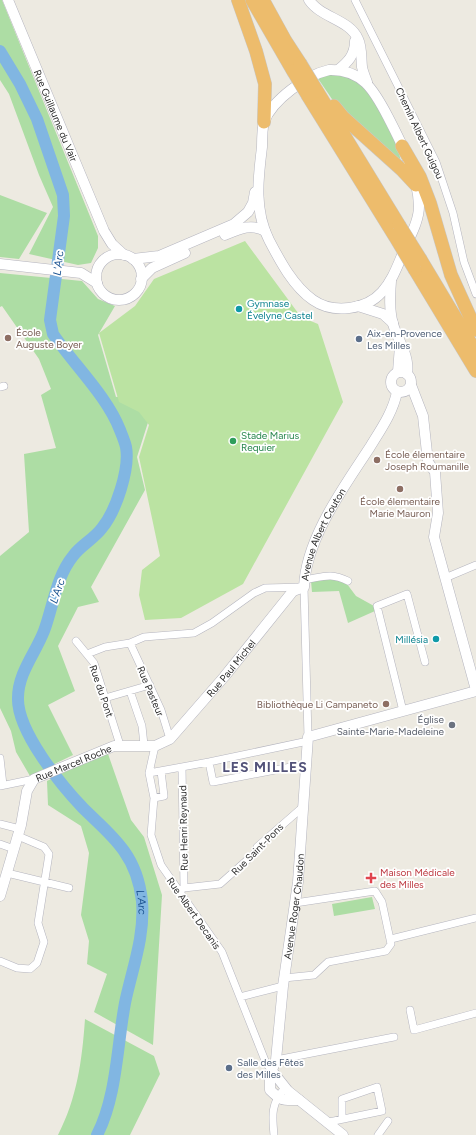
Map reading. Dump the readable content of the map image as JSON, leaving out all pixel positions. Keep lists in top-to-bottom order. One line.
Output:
{"streets":{"street":["Rue Guillaume du Vair","Chemin Albert Guigou","Avenue Albert Couton","Rue Paul Michel","Rue du Pont","Rue Pasteur","Rue Marcel Roche","Rue Henri Reynaud","Rue Saint-Pons","Avenue Roger Chaudon","Rue Albert Decanis"]},"crossings":[["Avenue Albert Couton","Rue Paul Michel"],["Avenue Albert Couton","Avenue Roger Chaudon"],["Rue Paul Michel","Rue Pasteur"],["Rue Paul Michel","Rue Marcel Roche"],["Rue du Pont","Rue Marcel Roche"],["Rue Henri Reynaud","Rue Saint-Pons"],["Rue Henri Reynaud","Rue Albert Decanis"],["Rue Saint-Pons","Avenue Roger Chaudon"],["Rue Saint-Pons","Rue Albert Decanis"],["Avenue Roger Chaudon","Rue Albert Decanis"]],"districts":["LES MILLES"],"water":["L'Arc"],"places":{"other":["Gymnase Évelyne Castel","École Auguste Boyer","Aix-en-Provence Les Milles","Stade Marius Requier","École élementaire Joseph Roumanille","École élementaire Marie Mauron","Millésia","Bibliothèque Li Campaneto","Église Sainte-Marie-Madeleine","Salle des Fêtes des Milles"],"health":["Maison Médicale des Milles"]}}
